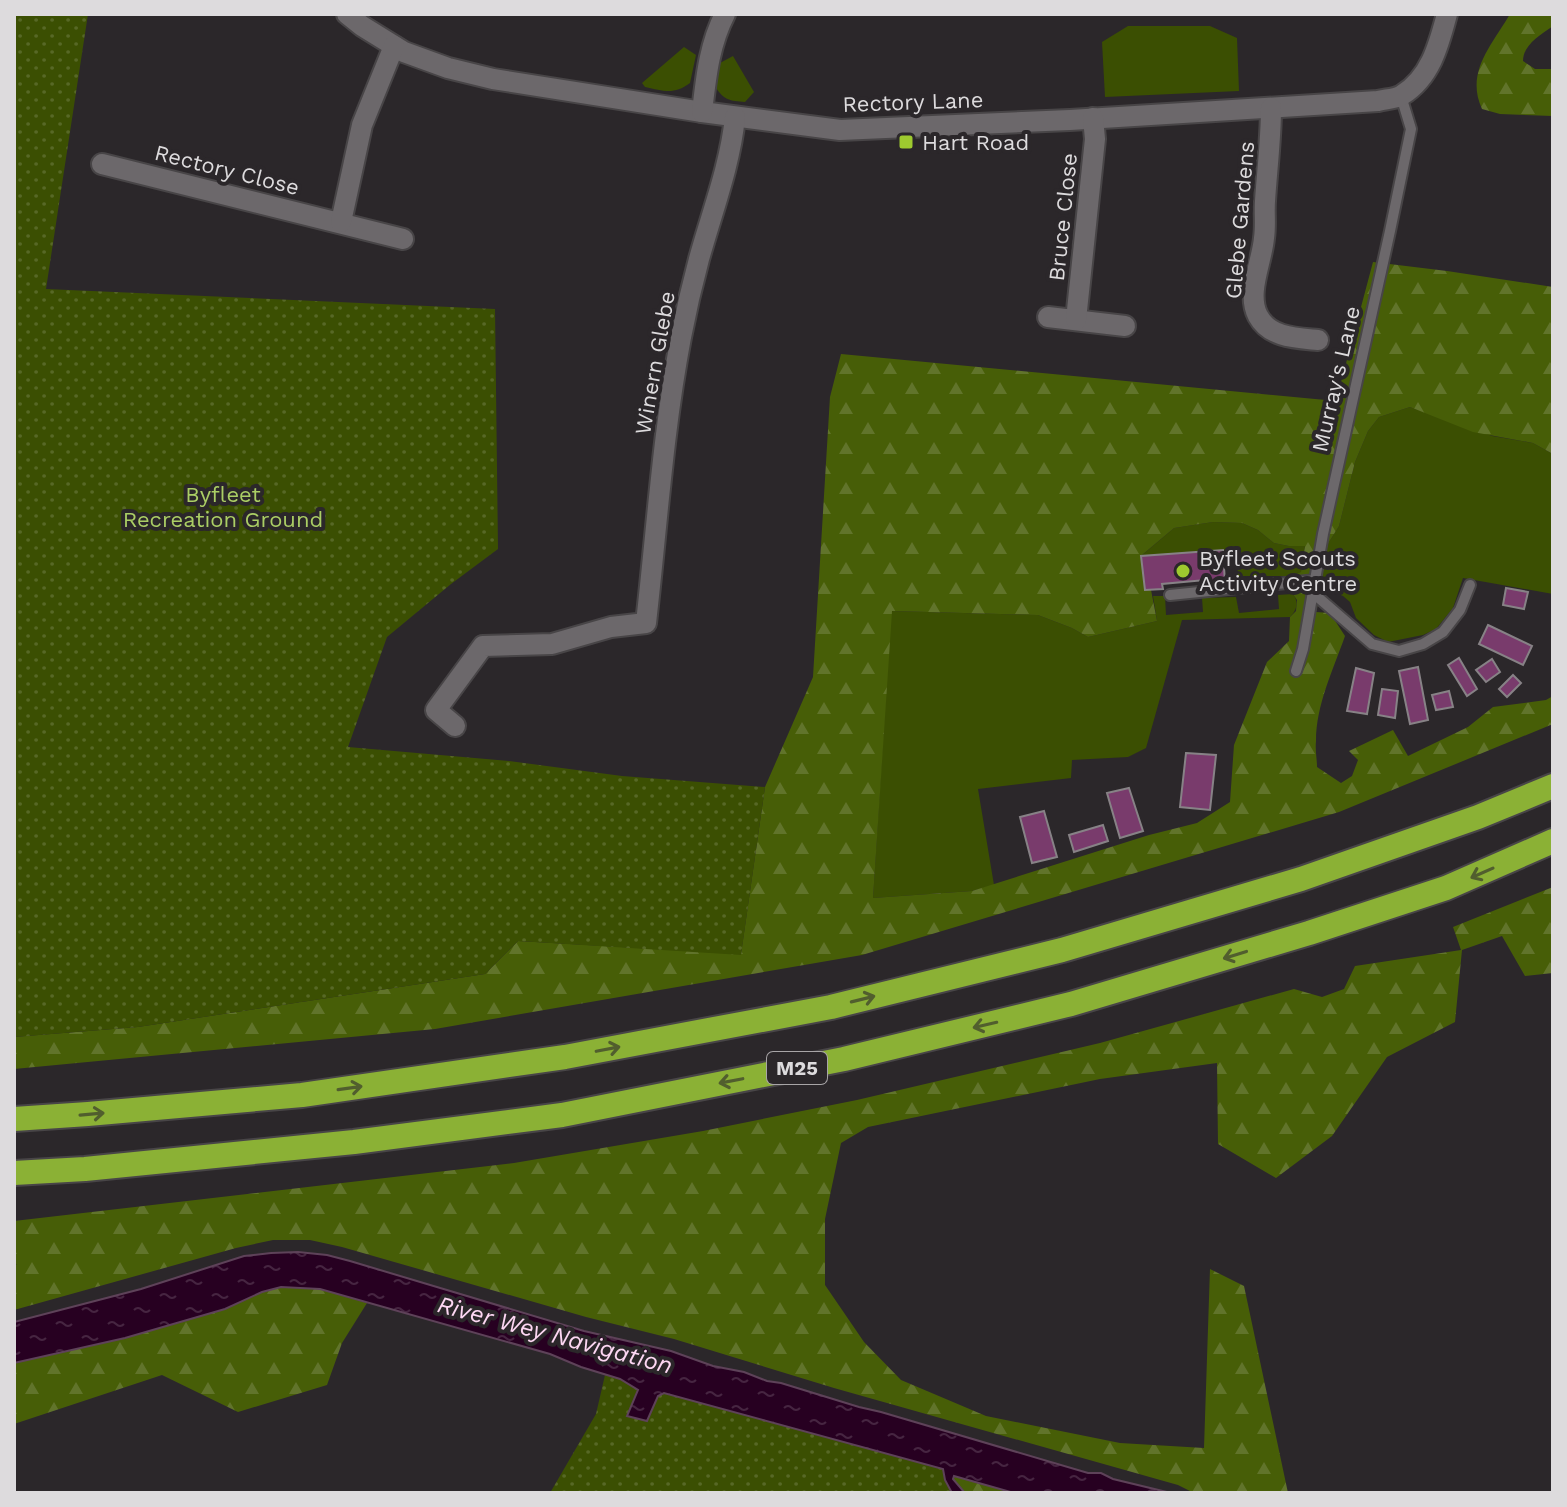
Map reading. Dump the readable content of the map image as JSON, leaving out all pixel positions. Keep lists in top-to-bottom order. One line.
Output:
{"streets":{"highway":["M25"],"street":["Rectory Lane","Rectory Close","Bruce Close","Glebe Gardens","Winern Glebe"],"lane":["Murray's Lane"]},"crossings":[["Rectory Lane","Bruce Close"],["Rectory Lane","Glebe Gardens"],["Rectory Lane","Winern Glebe"],["Rectory Lane","Murray's Lane"]],"water":["River Wey Navigation"],"parks":["Byfleet Recreation Ground"],"places":{"transit":["Hart Road"],"other":["Byfleet Scouts Activity Centre"]}}
